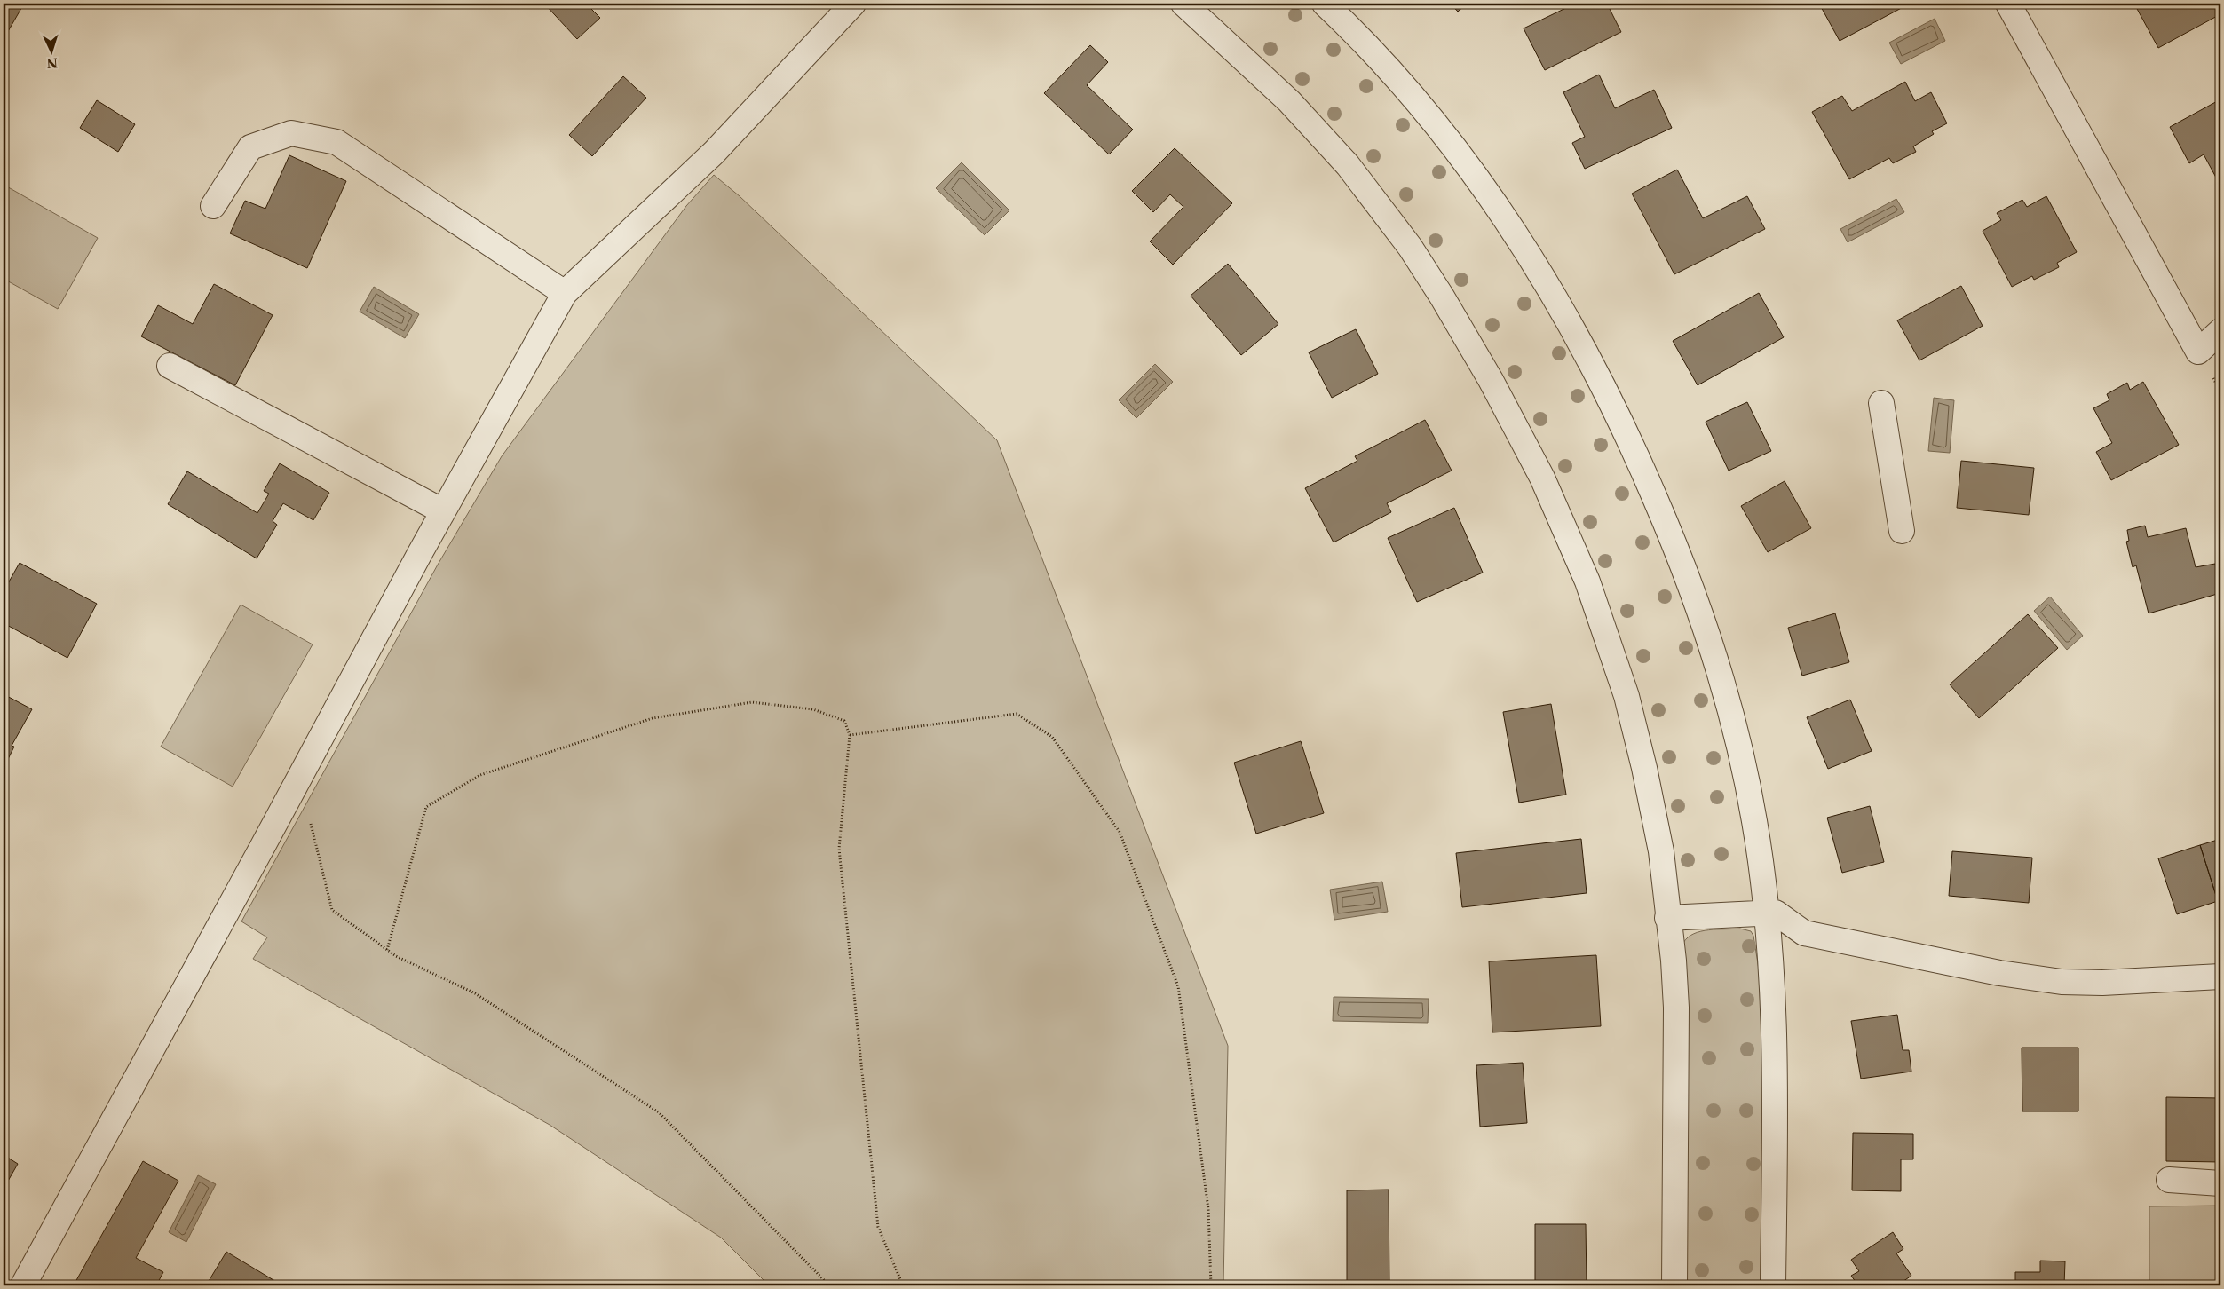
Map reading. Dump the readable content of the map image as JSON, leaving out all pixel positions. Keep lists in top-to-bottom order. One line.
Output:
{"north":"bottom"}
